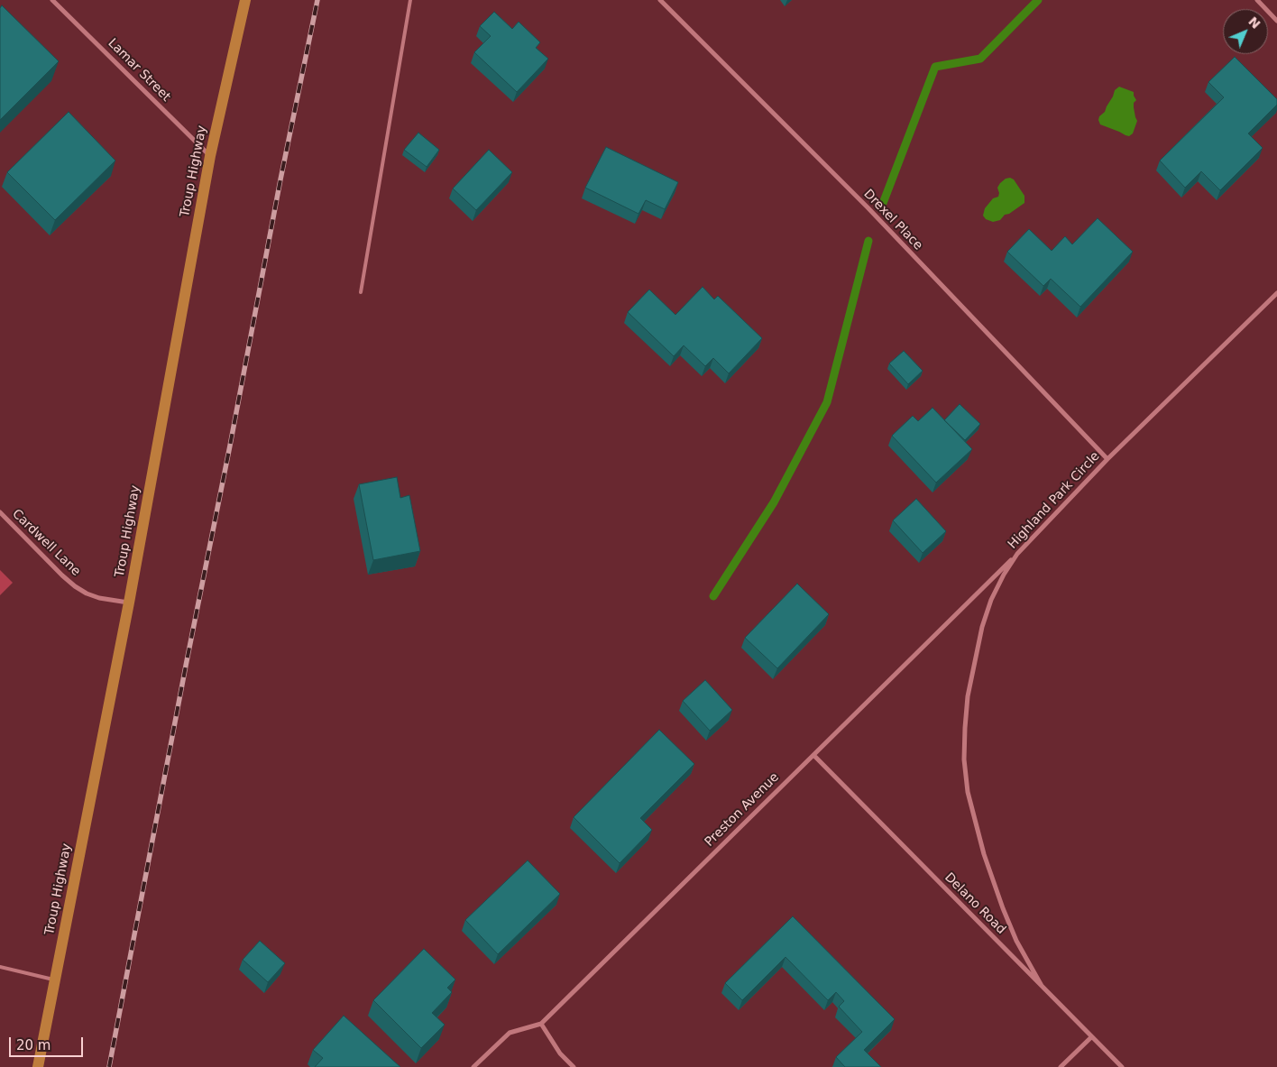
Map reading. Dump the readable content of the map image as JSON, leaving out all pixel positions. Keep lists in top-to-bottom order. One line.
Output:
{"streets":{"main road":["Troup Highway"],"street":["Lamar Street","Drexel Place","Highland Park Circle","Cardwell Lane","Preston Avenue","Delano Road"]},"crossings":[["Lamar Street","Troup Highway"],["Troup Highway","Cardwell Lane"],["Drexel Place","Highland Park Circle"],["Highland Park Circle","Preston Avenue"],["Highland Park Circle","Delano Road"],["Preston Avenue","Delano Road"]],"scale_bar":"20 m","north":"top right"}
